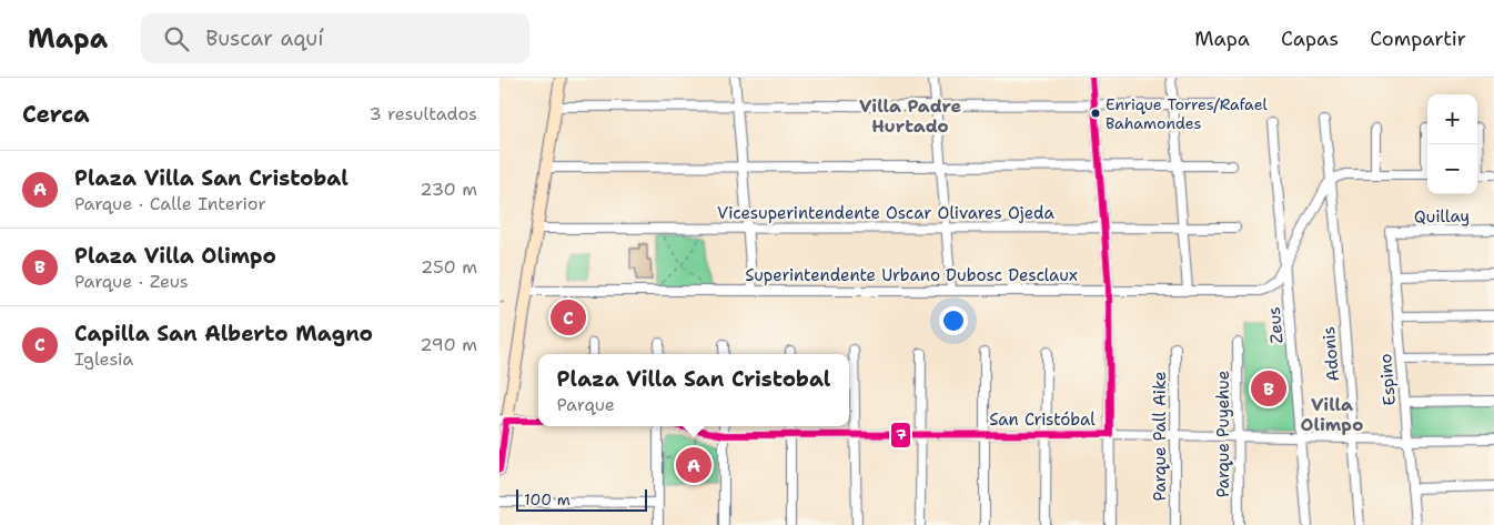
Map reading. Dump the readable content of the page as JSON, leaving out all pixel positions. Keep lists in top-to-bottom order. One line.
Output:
{"streets":{"street":["Vicesuperintendente Oscar Olivares Ojeda","Quillay","Superintendente Urbano Dubosc Desclaux","Zeus","Adonis","Espino","San Cristóbal","Parque Puyehue","Parque Pall Aike"]},"crossings":[["Quillay","Espino"],["Superintendente Urbano Dubosc Desclaux","Zeus"],["Superintendente Urbano Dubosc Desclaux","Adonis"],["Zeus","San Cristóbal"],["Adonis","San Cristóbal"],["Espino","San Cristóbal"],["San Cristóbal","Parque Puyehue"],["San Cristóbal","Parque Pall Aike"]],"districts":["Villa Padre Hurtado","Villa Olimpo"],"places":["Enrique Torres/Rafael Bahamondes"],"lines":["transit line 7"],"scale_bar":"100 m","page":{"header":"Mapa","search":"Buscar aquí","nav":["Mapa","Capas","Compartir"],"heading":["Cerca","3 resultados"],"map_buttons":["+","−"],"list":[{"mark":"A","name":"Plaza Villa San Cristobal","note":"Parque · Calle Interior","value":"230 m"},{"mark":"B","name":"Plaza Villa Olimpo","note":"Parque · Zeus","value":"250 m"},{"mark":"C","name":"Capilla San Alberto Magno","note":"Iglesia","value":"290 m"}],"pins":["C","B","A"],"popup":["Plaza Villa San Cristobal","Parque"],"scale":"100 m"}}
